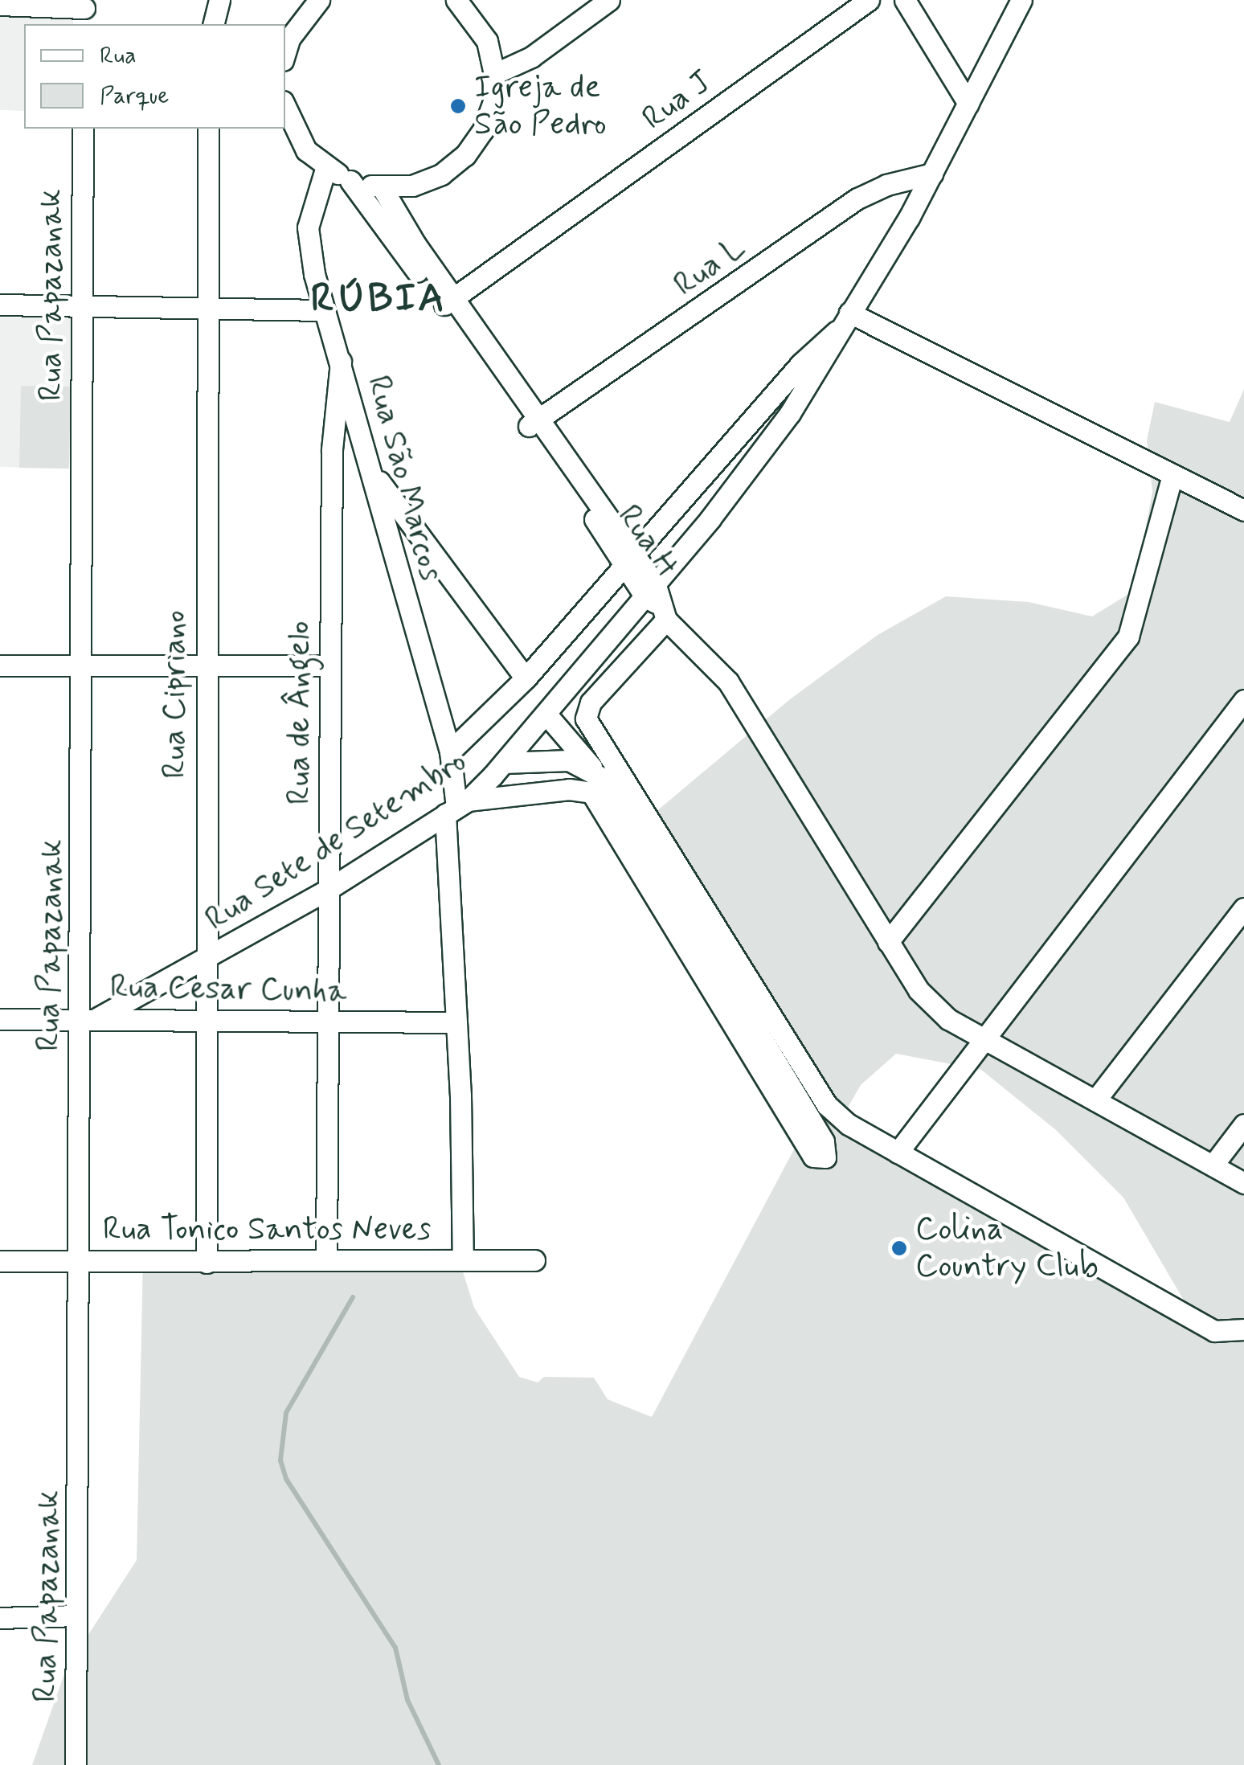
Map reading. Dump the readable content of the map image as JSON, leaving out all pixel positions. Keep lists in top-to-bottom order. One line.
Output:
{"streets":{"street":["Rua J","Rua L","Rua Papazanak","Rua São Marcos","Rua H","Rua Cipriano","Rua de Ângelo","Rua Sete de Setembro","Rua Cesar Cunha","Rua Tonico Santos Neves"]},"crossings":[["Rua J","Rua H"],["Rua L","Rua H"],["Rua L","Rua Sete de Setembro"],["Rua Papazanak","Rua Sete de Setembro"],["Rua Papazanak","Rua Cesar Cunha"],["Rua Papazanak","Rua Tonico Santos Neves"],["Rua São Marcos","Rua de Ângelo"],["Rua São Marcos","Rua Sete de Setembro"],["Rua São Marcos","Rua Cesar Cunha"],["Rua São Marcos","Rua Tonico Santos Neves"],["Rua H","Rua Sete de Setembro"],["Rua Cipriano","Rua Sete de Setembro"],["Rua Cipriano","Rua Cesar Cunha"],["Rua Cipriano","Rua Tonico Santos Neves"],["Rua de Ângelo","Rua Sete de Setembro"],["Rua de Ângelo","Rua Cesar Cunha"],["Rua de Ângelo","Rua Tonico Santos Neves"],["Rua Sete de Setembro","Rua Cesar Cunha"]],"districts":["RÚBIA"],"places":["Igreja de São Pedro","Colina Country Club"],"legend":["Rua","Parque"]}
